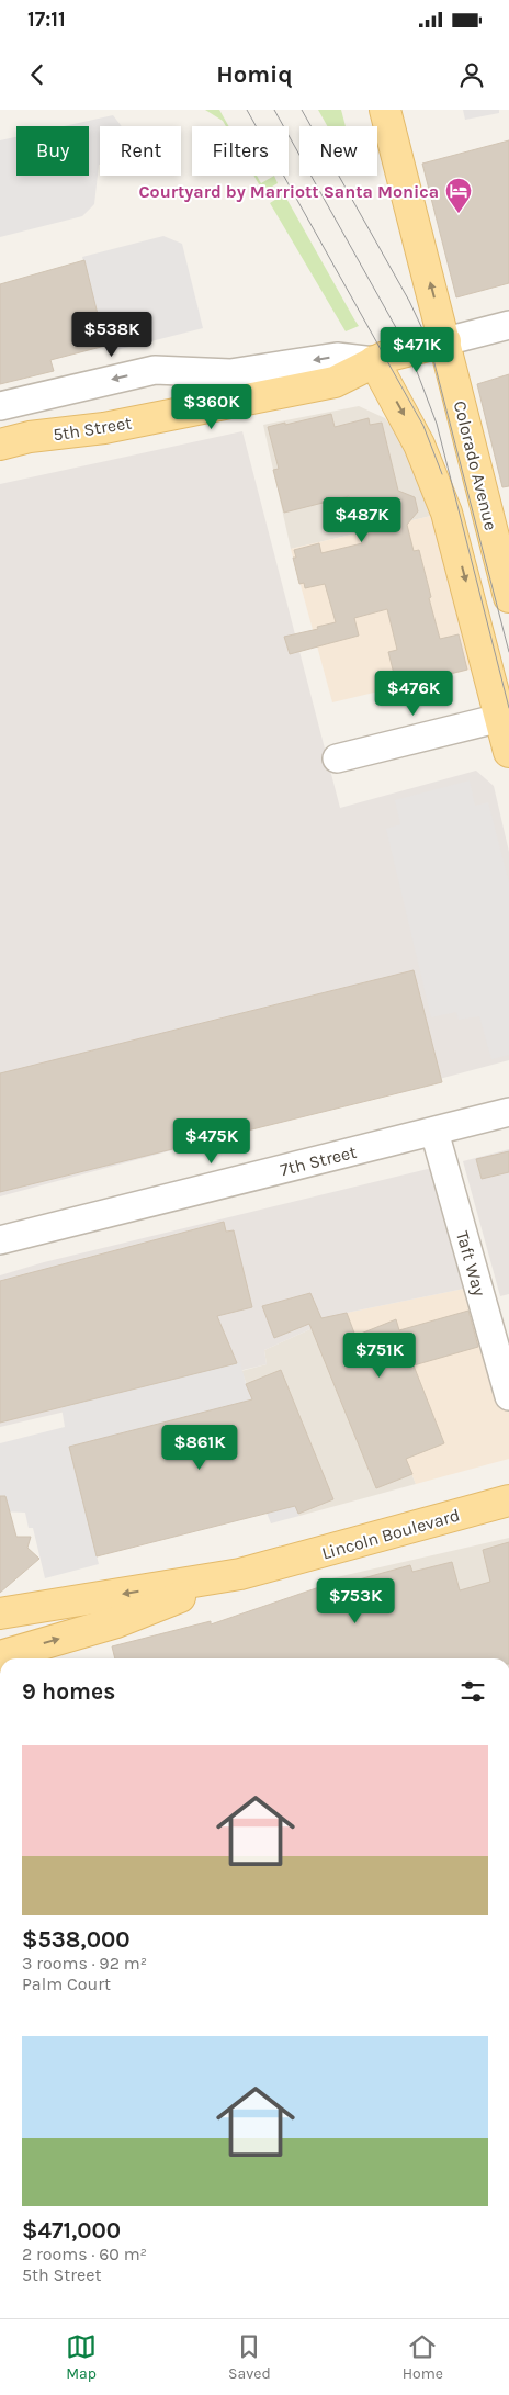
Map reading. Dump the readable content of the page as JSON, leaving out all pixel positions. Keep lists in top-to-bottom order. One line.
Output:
{"streets":{"main road":["5th Street","Colorado Avenue","Lincoln Boulevard"],"street":["7th Street","Taft Way"]},"crossings":[["5th Street","Colorado Avenue"],["7th Street","Taft Way"]],"one_way":["5th Street","Colorado Avenue"],"places":{"hotel":["Courtyard by Marriott Santa Monica"]},"page":{"status":"17:11","header":"Homiq","chip":["Buy","Rent","Filters","New"],"price":["$538K","$471K","$360K","$487K","$476K","$475K","$751K","$861K","$753K"],"heading":"9 homes","list":[{"name":"$538,000","note":"3 rooms · 92 m² · Palm Court"},{"name":"$471,000","note":"2 rooms · 60 m² · 5th Street"}],"tabs":["Map","Saved","Home"]}}
